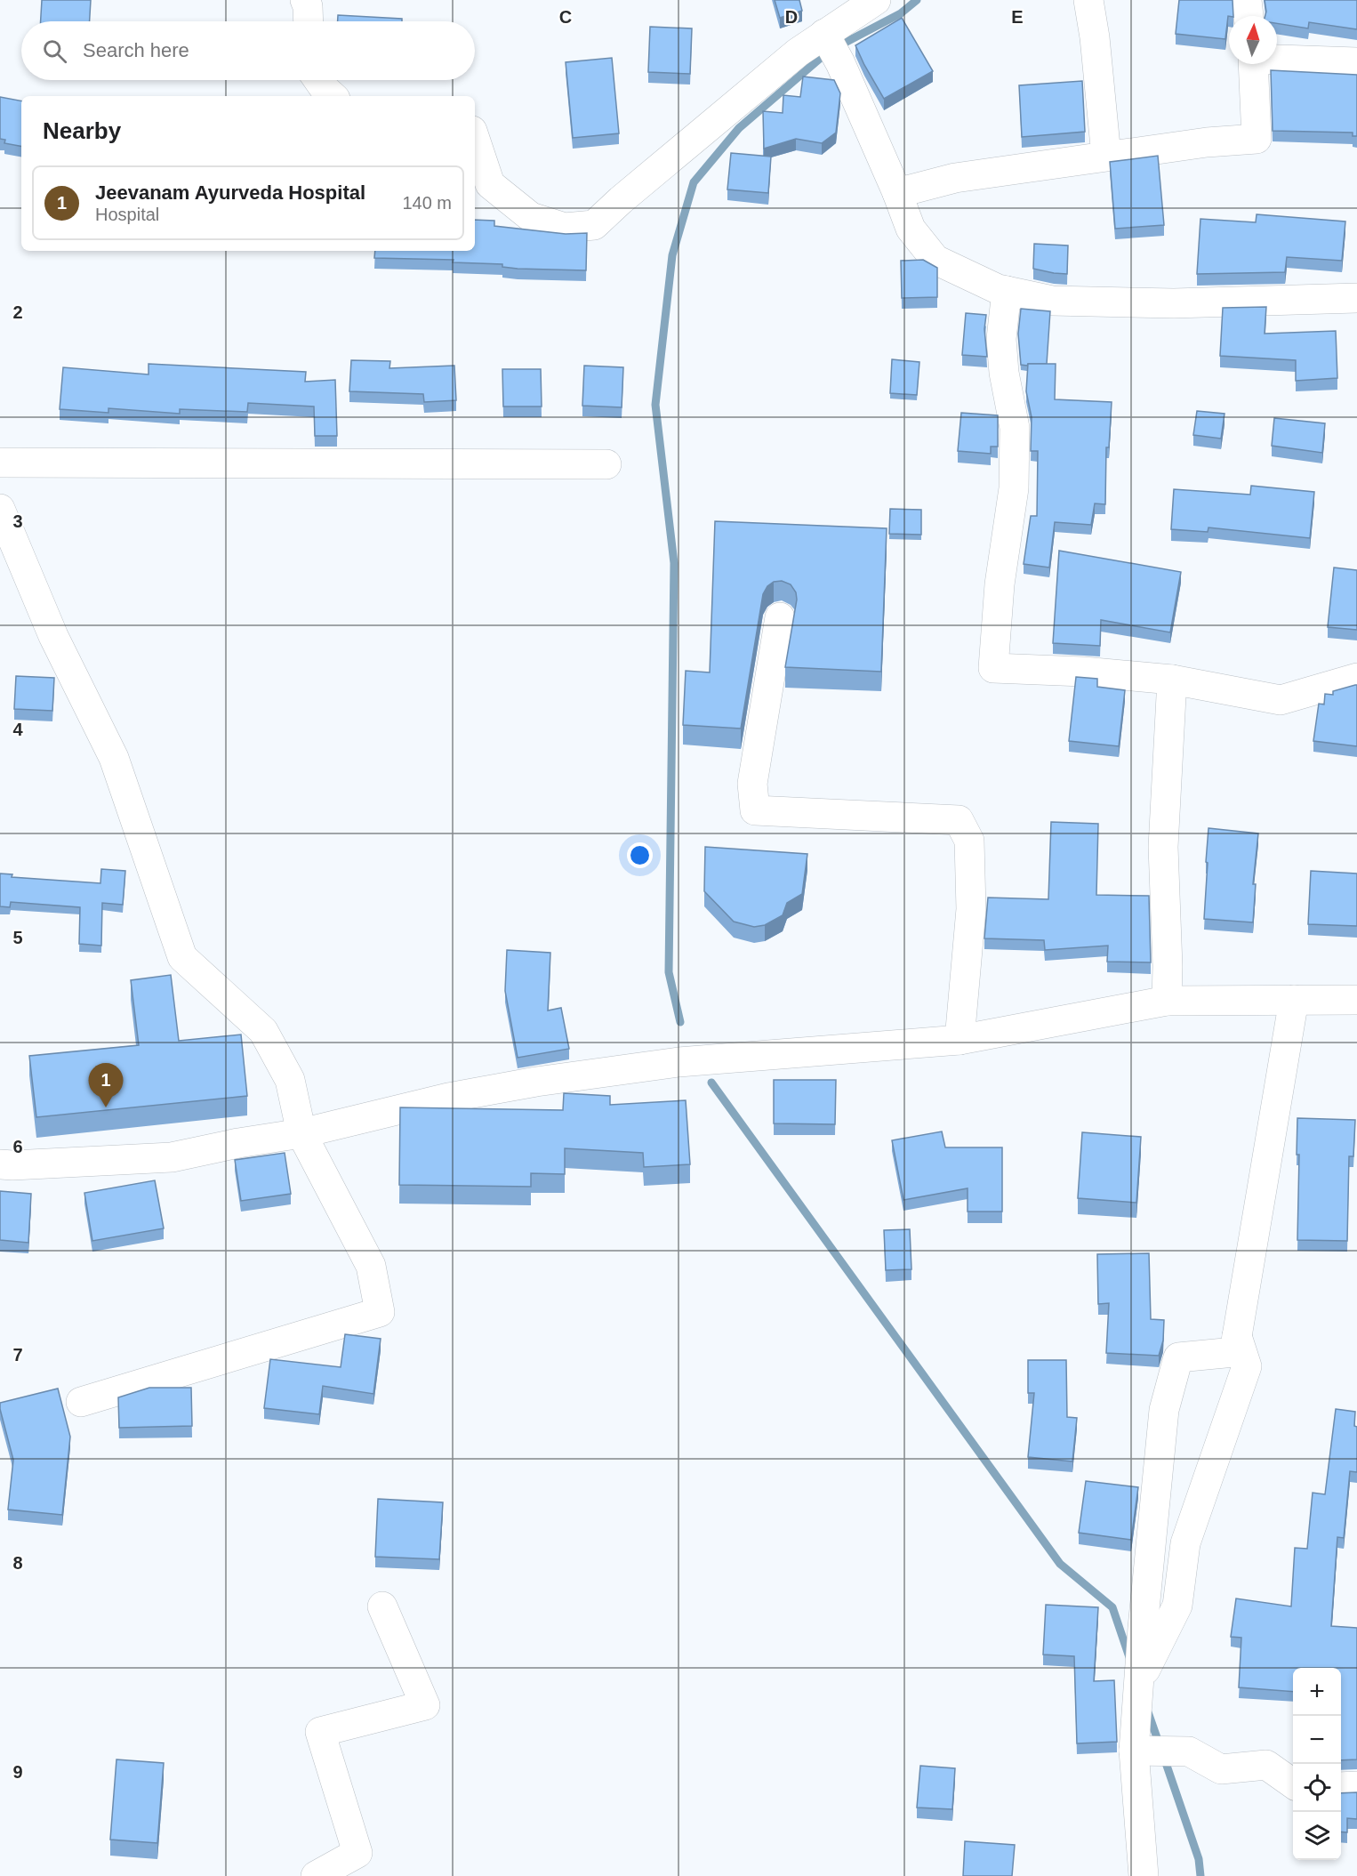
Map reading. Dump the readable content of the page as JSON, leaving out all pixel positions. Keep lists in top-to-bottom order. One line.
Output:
{"north":"top","page":{"search":"Search here","heading":"Nearby","list":[{"mark":"1","name":"Jeevanam Ayurveda Hospital","note":"Hospital","value":"140 m"}],"pins":"1","map_buttons":["+","−"]},"grid":{"columns":["C","D","E"],"rows":["2","3","4","5","6","7","8","9"]}}
